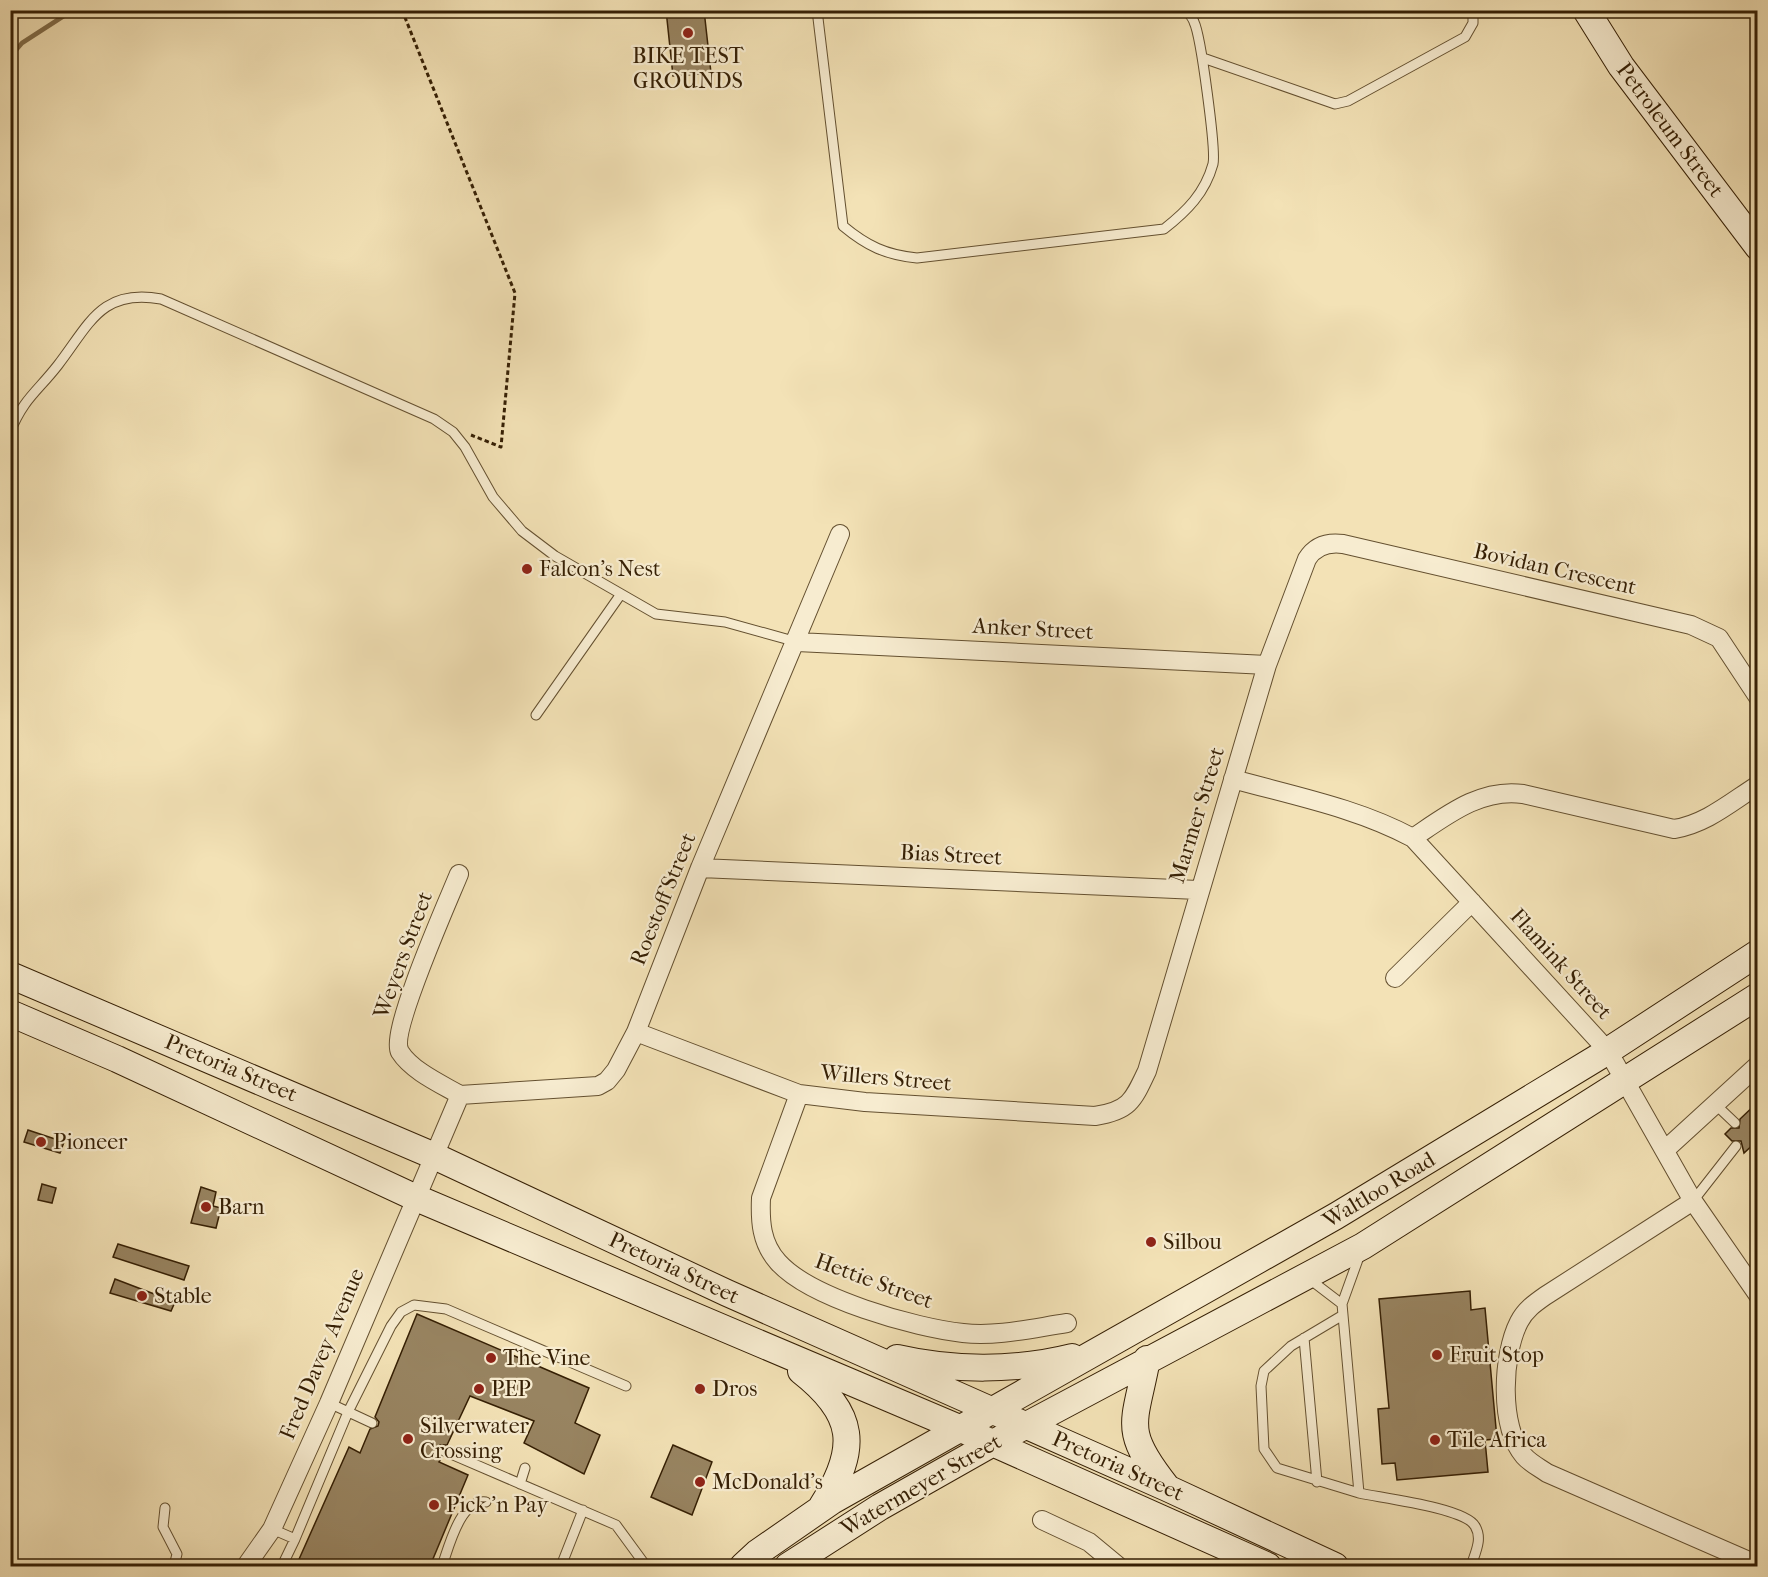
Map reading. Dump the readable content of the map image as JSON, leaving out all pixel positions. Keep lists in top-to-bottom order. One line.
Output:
{"streets":{"main road":["Petroleum Street","Pretoria Street","Waltloo Road","Watermeyer Street"],"street":["Bovidan Crescent","Anker Street","Marmer Street","Bias Street","Roestoff Street","Weyers Street","Flamink Street","Willers Street","Hettie Street","Fred Davey Avenue"]},"crossings":[["Bovidan Crescent","Marmer Street"],["Anker Street","Marmer Street"],["Anker Street","Roestoff Street"],["Marmer Street","Bias Street"],["Marmer Street","Flamink Street"],["Marmer Street","Willers Street"],["Bias Street","Roestoff Street"],["Roestoff Street","Weyers Street"],["Roestoff Street","Willers Street"],["Flamink Street","Waltloo Road"],["Pretoria Street","Waltloo Road"],["Pretoria Street","Fred Davey Avenue"],["Pretoria Street","Watermeyer Street"],["Willers Street","Hettie Street"],["Waltloo Road","Watermeyer Street"]],"places":["BIKE TEST GROUNDS","Falcon's Nest","Pioneer","Barn","Silbou","Stable","Fruit Stop","The Vine","PEP","Dros","Silverwater Crossing","Tile Africa","McDonald's","Pick 'n Pay"]}
